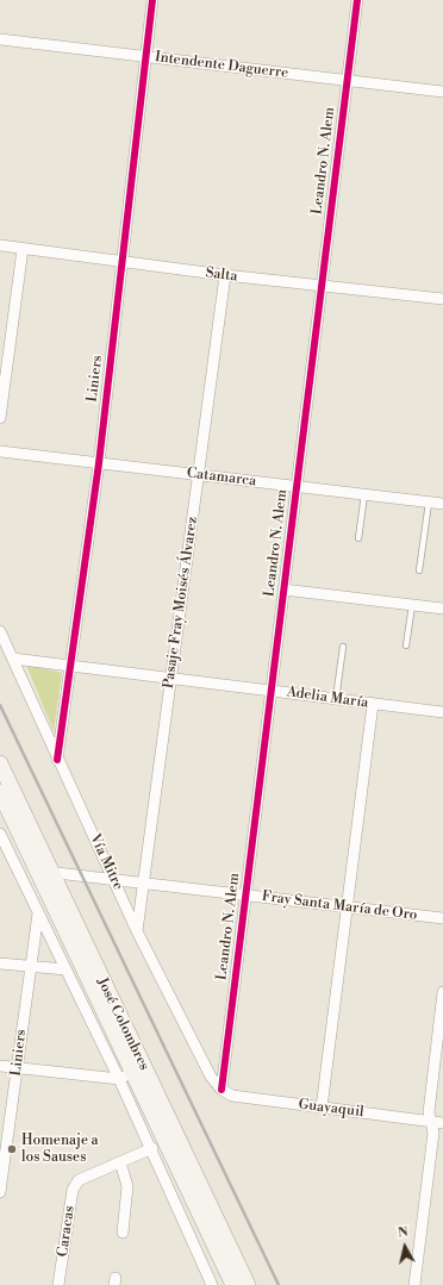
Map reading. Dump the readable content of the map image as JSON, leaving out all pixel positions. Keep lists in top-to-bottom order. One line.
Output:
{"streets":{"main road":["José Colombres"],"street":["Intendente Daguerre","Leandro N. Alem","Salta","Liniers","Catamarca","Pasaje Fray Moisés Álvarez","Adelia María","Vía Mitre","Fray Santa María de Oro","Guayaquil","Caracas"]},"crossings":[["Intendente Daguerre","Leandro N. Alem"],["Intendente Daguerre","Liniers"],["Leandro N. Alem","Salta"],["Leandro N. Alem","Catamarca"],["Leandro N. Alem","Adelia María"],["Leandro N. Alem","Vía Mitre"],["Leandro N. Alem","Fray Santa María de Oro"],["Leandro N. Alem","Guayaquil"],["Salta","Liniers"],["Salta","Pasaje Fray Moisés Álvarez"],["Liniers","Catamarca"],["Liniers","Adelia María"],["Liniers","Vía Mitre"],["Liniers","José Colombres"],["Catamarca","Pasaje Fray Moisés Álvarez"],["Pasaje Fray Moisés Álvarez","Adelia María"],["Pasaje Fray Moisés Álvarez","Vía Mitre"],["Pasaje Fray Moisés Álvarez","Fray Santa María de Oro"],["Adelia María","Vía Mitre"],["Vía Mitre","Fray Santa María de Oro"],["Vía Mitre","Guayaquil"],["Fray Santa María de Oro","José Colombres"]],"places":["Homenaje a los Sauses"],"north":"top"}
